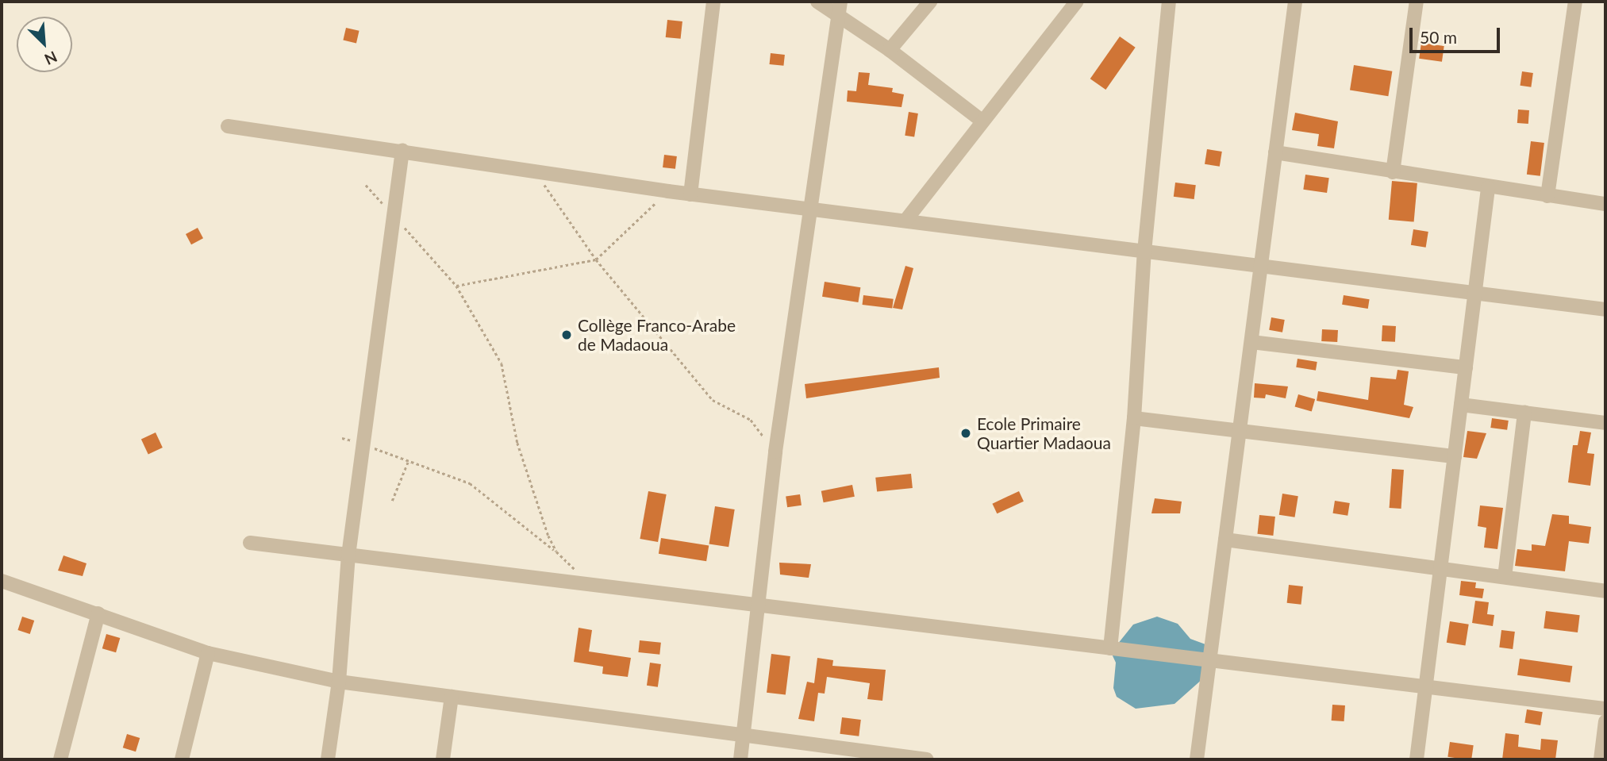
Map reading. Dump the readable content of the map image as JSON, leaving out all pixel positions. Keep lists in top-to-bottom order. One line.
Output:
{"places":["Collège Franco-Arabe de Madaoua","Ecole Primaire Quartier Madaoua"],"scale_bar":"50 m","north":"bottom right"}
